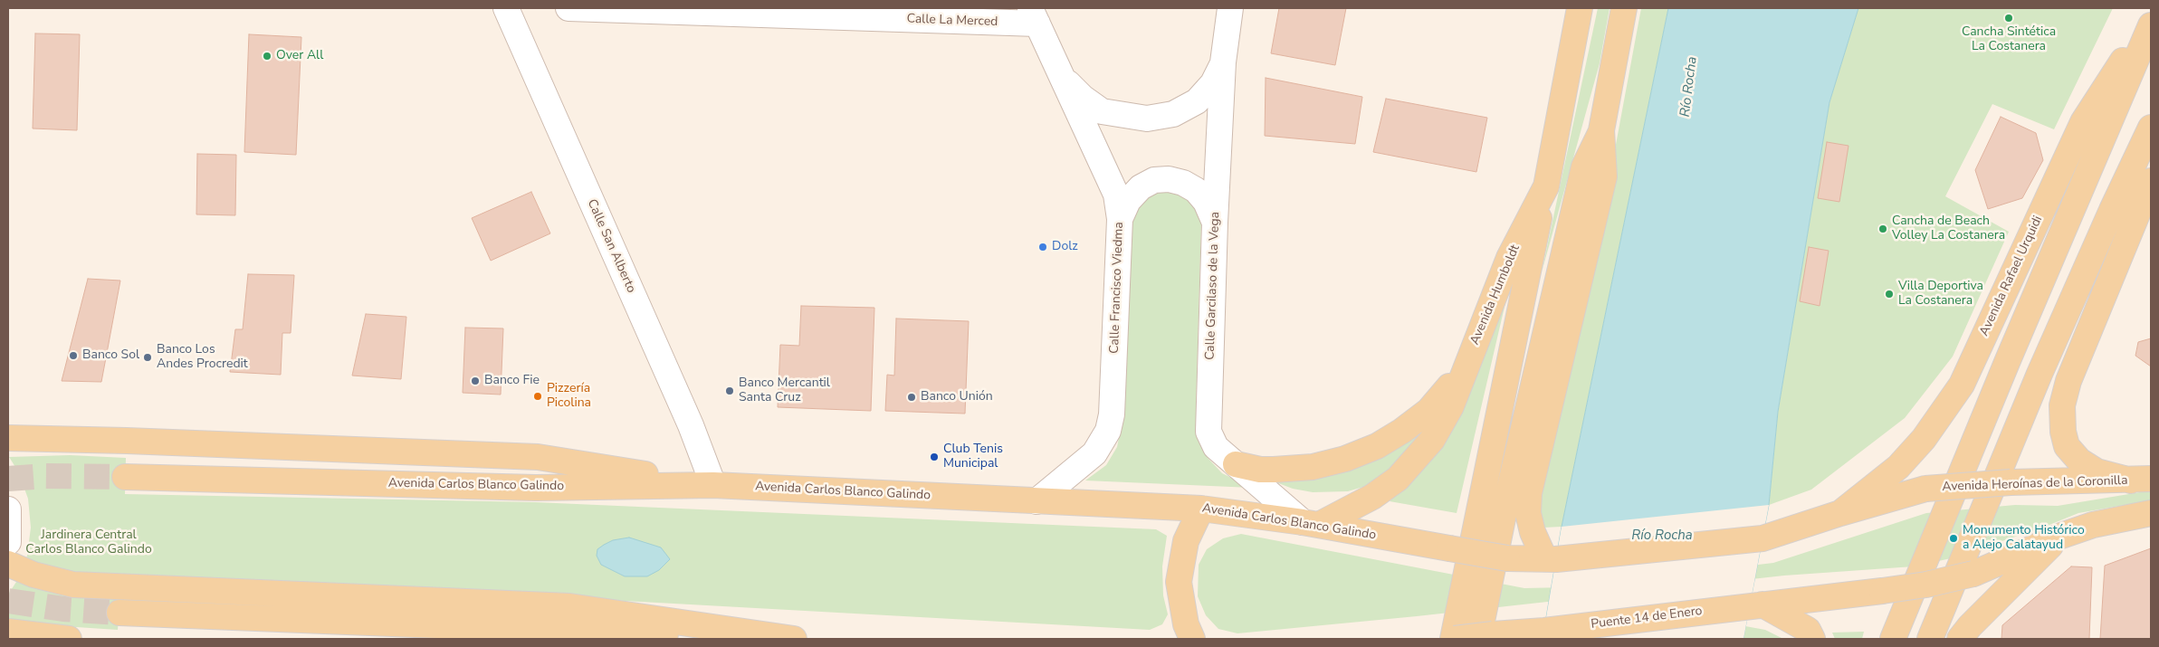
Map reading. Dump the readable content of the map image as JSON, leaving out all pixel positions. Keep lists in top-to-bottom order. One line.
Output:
{"streets":{"main road":["Avenida Rafael Urquidi","Avenida Humboldt","Avenida Heroínas de la Coronilla","Avenida Carlos Blanco Galindo","Puente 14 de Enero"],"street":["Calle La Merced","Calle San Alberto","Calle Garcilaso de la Vega","Calle Francisco Viedma"]},"crossings":[["Calle La Merced","Calle Francisco Viedma"],["Calle San Alberto","Avenida Carlos Blanco Galindo"],["Avenida Rafael Urquidi","Avenida Heroínas de la Coronilla"],["Calle Garcilaso de la Vega","Avenida Humboldt"],["Calle Garcilaso de la Vega","Avenida Carlos Blanco Galindo"],["Calle Francisco Viedma","Avenida Carlos Blanco Galindo"],["Avenida Humboldt","Avenida Carlos Blanco Galindo"],["Avenida Heroínas de la Coronilla","Avenida Carlos Blanco Galindo"]],"water":["Río Rocha"],"parks":["Jardinera Central Carlos Blanco Galindo"],"places":["Cancha Sintética La Costanera","Over All","Cancha de Beach Volley La Costanera","Dolz","Villa Deportiva La Costanera","Banco Sol","Banco Los Andes Procredit","Banco Fie","Banco Mercantil Santa Cruz","Pizzería Picolina","Banco Unión","Club Tenis Municipal","Monumento Histórico a Alejo Calatayud"]}
